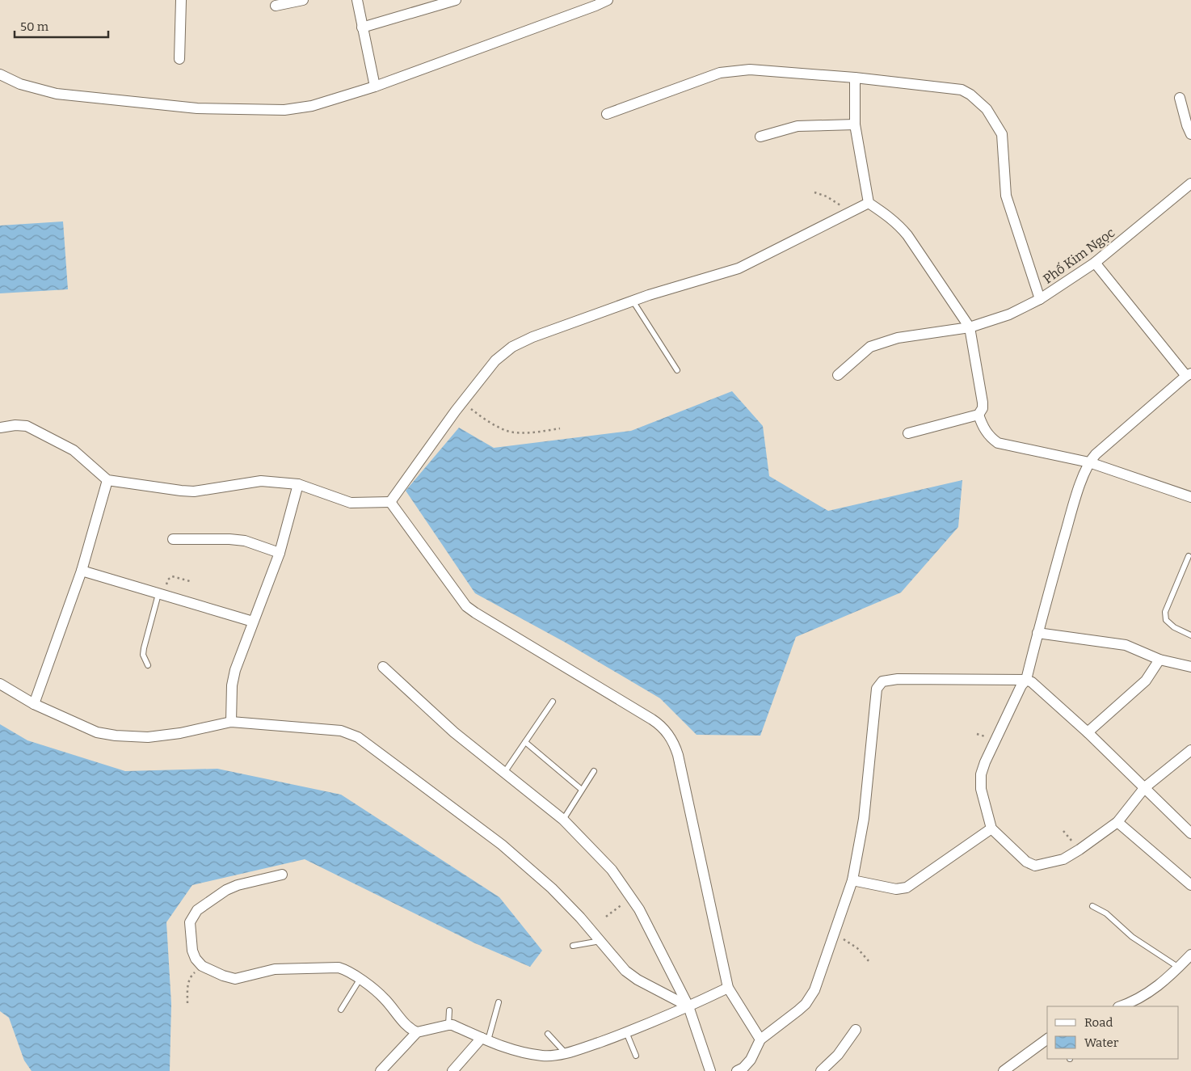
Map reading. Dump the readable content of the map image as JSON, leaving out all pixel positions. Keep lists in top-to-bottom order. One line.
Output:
{"streets":{"street":["Phố Kim Ngọc"]},"legend":["Road","Water"],"scale_bar":"50 m"}
